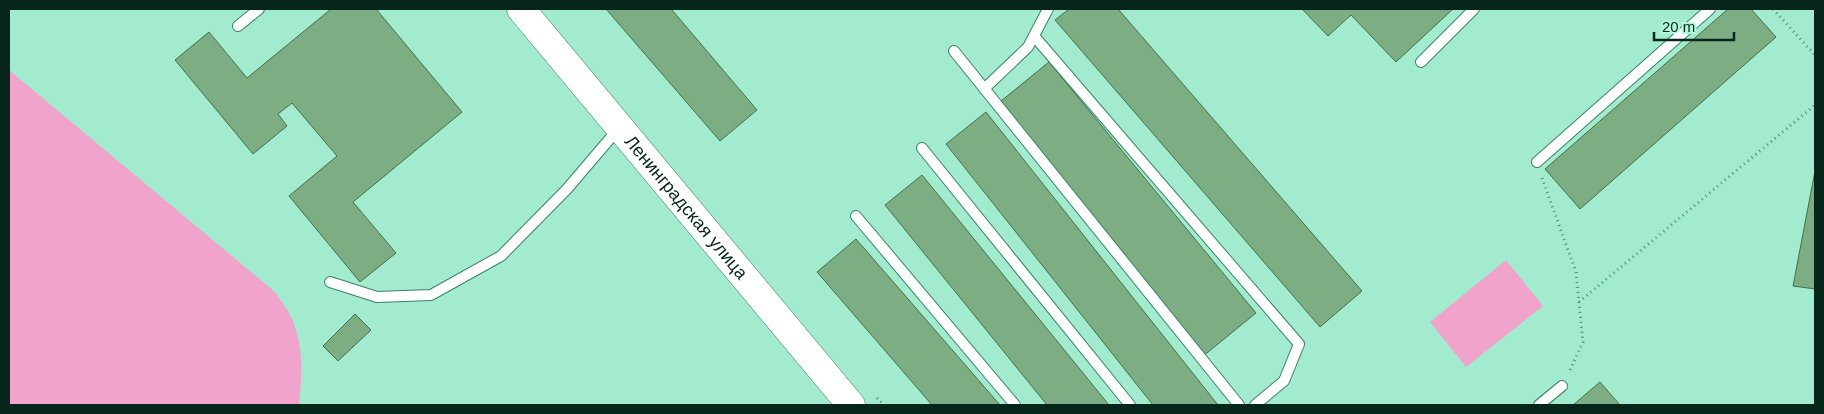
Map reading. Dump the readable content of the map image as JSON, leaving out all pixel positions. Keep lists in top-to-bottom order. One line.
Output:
{"streets":{"street":["Ленинградская улица"]},"scale_bar":"20 m"}
